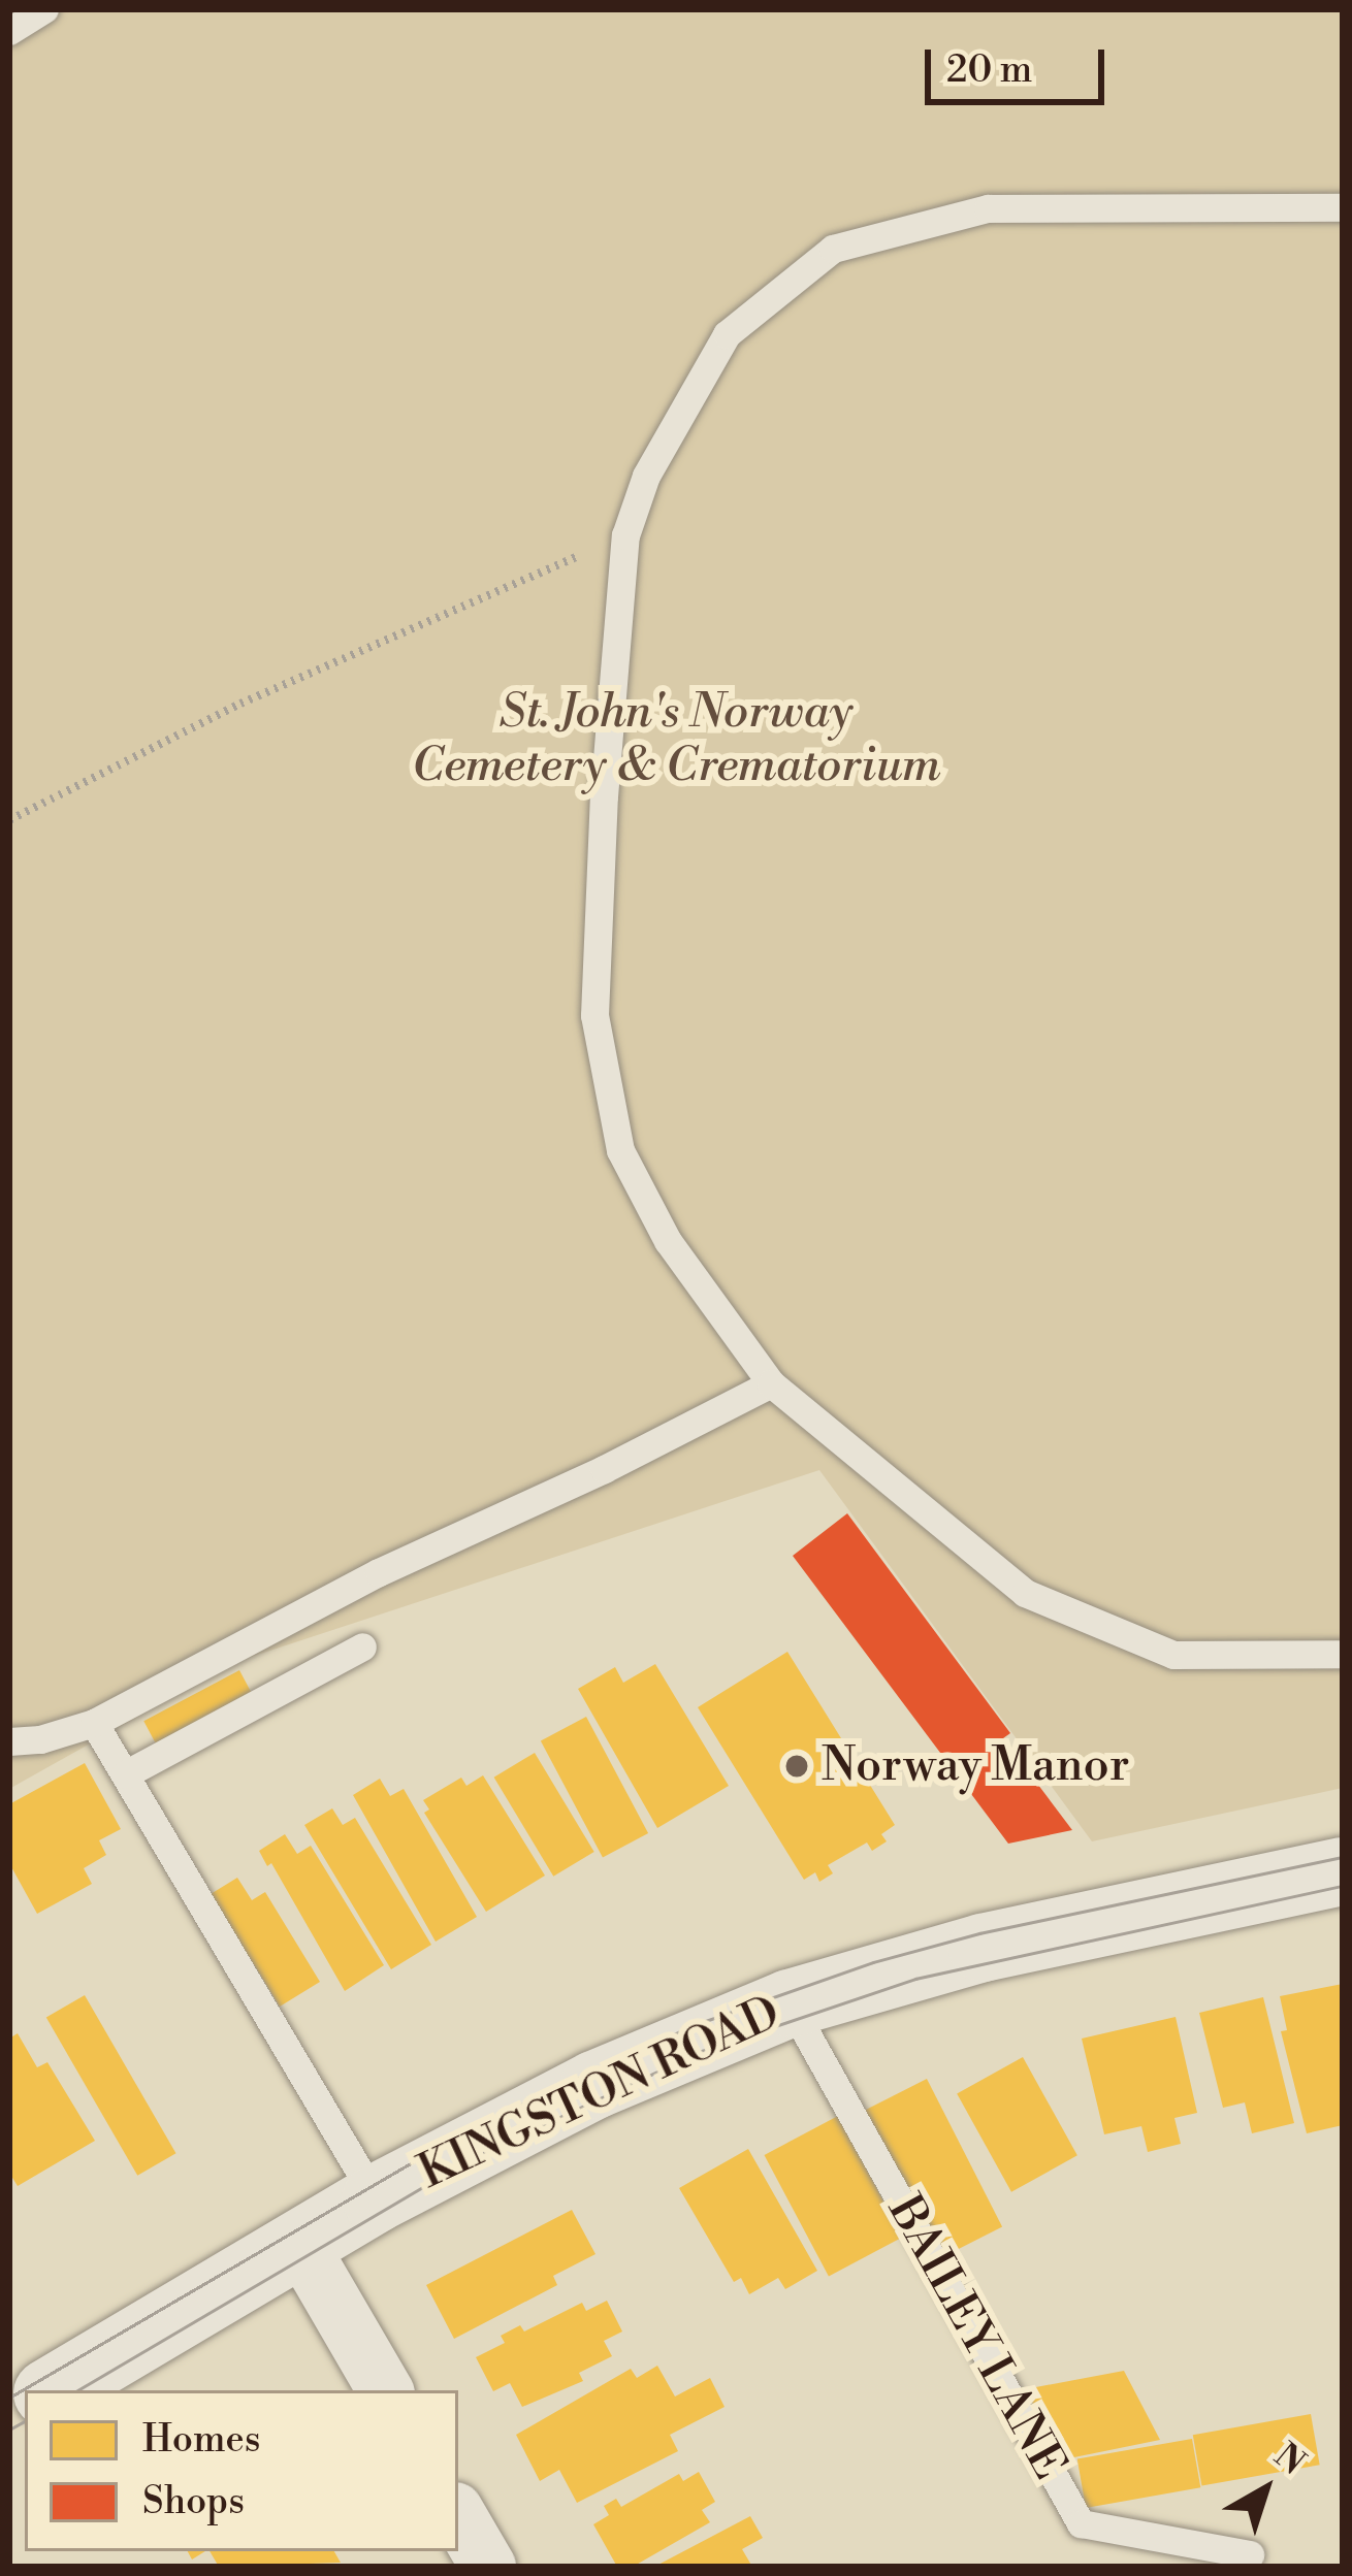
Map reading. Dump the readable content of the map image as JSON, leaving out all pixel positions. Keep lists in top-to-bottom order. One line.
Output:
{"streets":{"main road":["KINGSTON ROAD"],"lane":["BAILEY LANE"]},"crossings":[["KINGSTON ROAD","BAILEY LANE"]],"parks":["St. John's Norway Cemetery & Crematorium"],"places":["Norway Manor"],"legend":["Homes","Shops"],"scale_bar":"20 m","north":"top right"}
